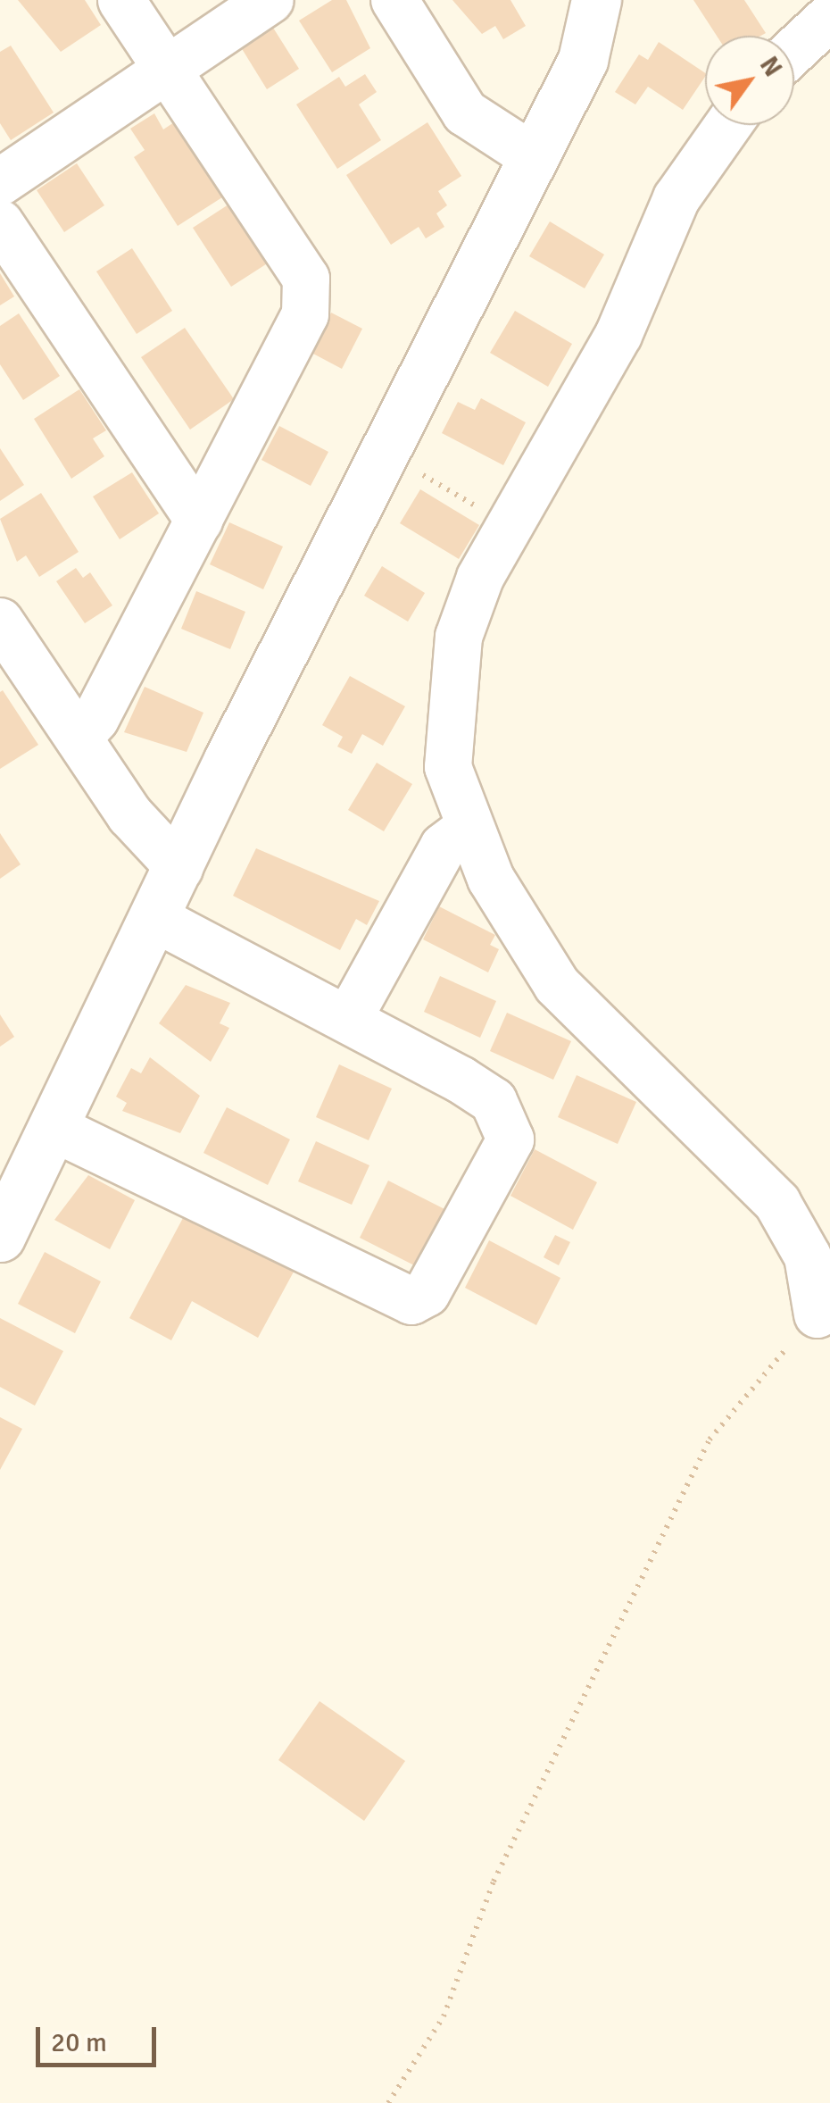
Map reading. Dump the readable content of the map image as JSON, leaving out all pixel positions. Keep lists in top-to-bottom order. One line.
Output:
{"scale_bar":"20 m","north":"top right"}
